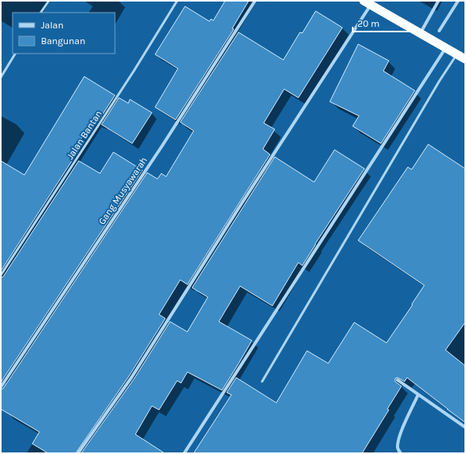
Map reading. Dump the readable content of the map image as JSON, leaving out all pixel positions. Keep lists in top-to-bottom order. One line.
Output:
{"streets":{"street":["Gang Musyawarah"],"lane":["Jalan Bantan"]},"legend":["Jalan","Bangunan"],"scale_bar":"20 m"}
